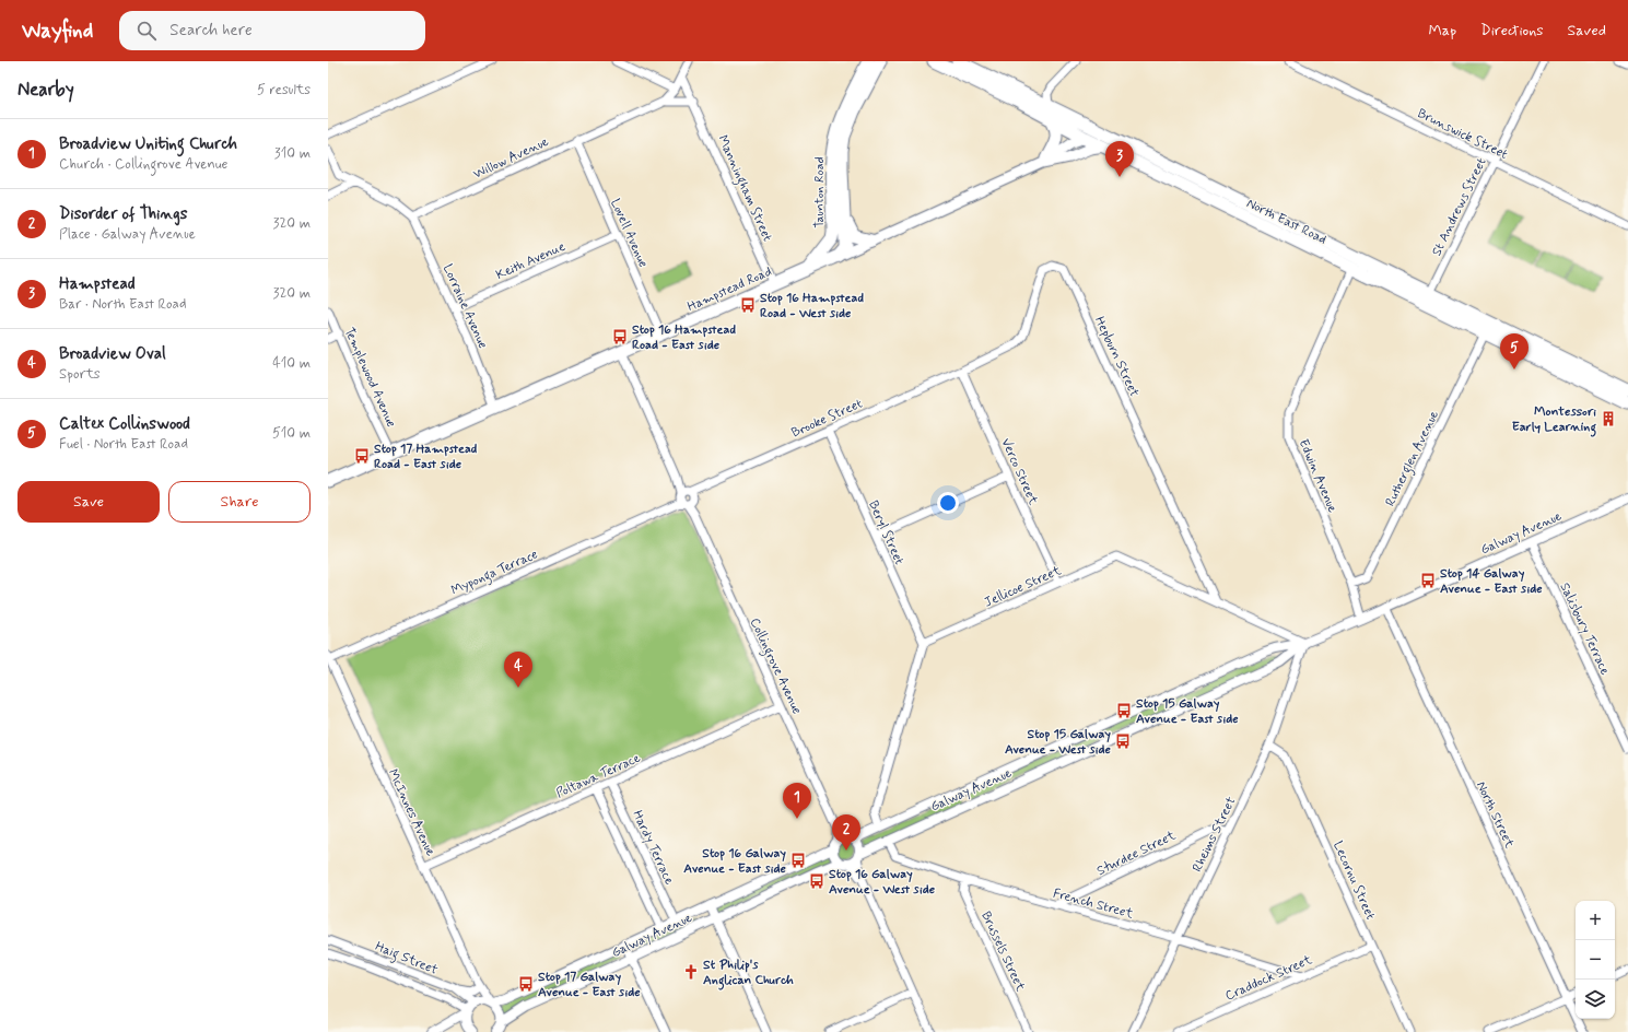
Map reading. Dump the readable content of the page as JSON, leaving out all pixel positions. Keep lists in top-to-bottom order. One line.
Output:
{"streets":{"highway":["Taunton Road","North East Road","Hampstead Road"],"street":["Brunswick Street","Willow Avenue","Manningham Street","St Andrews Street","Lovell Avenue","Keith Avenue","Lorraine Avenue","Hepburn Street","Templewood Avenue","Brooke Street","Rutherglen Avenue","Verco Street","Edwin Avenue","Beryl Street","Galway Avenue","Myponga Terrace","Jellicoe Street","Salisbury Terrace","Collingrove Avenue","Poltawa Terrace","McInnes Avenue","North Street","Rheims Street","Hardy Terrace","Sturdee Street","Lecornu Street","French Street","Brussels Street","Haig Street","Craddock Street"]},"crossings":[["Brunswick Street","St Andrews Street"],["Willow Avenue","Manningham Street"],["Willow Avenue","Lovell Avenue"],["Willow Avenue","Lorraine Avenue"],["Manningham Street","Hampstead Road"],["Taunton Road","Hampstead Road"],["St Andrews Street","North East Road"],["North East Road","Hampstead Road"],["North East Road","Rutherglen Avenue"],["North East Road","Edwin Avenue"],["Lovell Avenue","Keith Avenue"],["Lovell Avenue","Hampstead Road"],["Keith Avenue","Lorraine Avenue"],["Hampstead Road","Lorraine Avenue"],["Hampstead Road","Templewood Avenue"],["Hampstead Road","Collingrove Avenue"],["Hepburn Street","Brooke Street"],["Hepburn Street","Verco Street"],["Hepburn Street","Jellicoe Street"],["Brooke Street","Verco Street"],["Brooke Street","Beryl Street"],["Brooke Street","Myponga Terrace"],["Brooke Street","Collingrove Avenue"],["Rutherglen Avenue","Edwin Avenue"],["Verco Street","Jellicoe Street"],["Edwin Avenue","Galway Avenue"],["Beryl Street","Jellicoe Street"],["Galway Avenue","Jellicoe Street"],["Galway Avenue","Salisbury Terrace"],["Galway Avenue","Collingrove Avenue"],["Galway Avenue","McInnes Avenue"],["Galway Avenue","North Street"],["Galway Avenue","Rheims Street"],["Galway Avenue","Hardy Terrace"],["Galway Avenue","French Street"],["Galway Avenue","Haig Street"],["Myponga Terrace","Collingrove Avenue"],["Myponga Terrace","McInnes Avenue"],["Jellicoe Street","Rheims Street"],["Collingrove Avenue","Poltawa Terrace"],["Poltawa Terrace","McInnes Avenue"],["Poltawa Terrace","Hardy Terrace"],["McInnes Avenue","Haig Street"],["Rheims Street","Sturdee Street"],["Rheims Street","Lecornu Street"],["Rheims Street","French Street"],["Sturdee Street","French Street"],["Lecornu Street","Craddock Street"],["French Street","Brussels Street"],["French Street","Craddock Street"]],"places":{"bus stop":["Stop 16 Hampstead Road - West side","Stop 16 Hampstead Road - East side","Stop 17 Hampstead Road - East side","Stop 14 Galway Avenue - East side","Stop 15 Galway Avenue - East side","Stop 15 Galway Avenue - West side","Stop 16 Galway Avenue - East side","Stop 16 Galway Avenue - West side","Stop 17 Galway Avenue - East side"],"building":["Montessori Early Learning"],"church":["St Philip's Anglican Church"]},"page":{"header":"Wayfind","search":"Search here","nav":["Map","Directions","Saved"],"heading":["Nearby","5 results"],"list":[{"mark":"1","name":"Broadview Uniting Church","note":"Church · Collingrove Avenue","value":"310 m"},{"mark":"2","name":"Disorder of Things","note":"Place · Galway Avenue","value":"320 m"},{"mark":"3","name":"Hampstead","note":"Bar · North East Road","value":"320 m"},{"mark":"4","name":"Broadview Oval","note":"Sports","value":"410 m"},{"mark":"5","name":"Caltex Collinswood","note":"Fuel · North East Road","value":"510 m"}],"pins":["3","5","4","1","2"],"buttons":["Save","Share"],"map_buttons":["+","−"]}}
